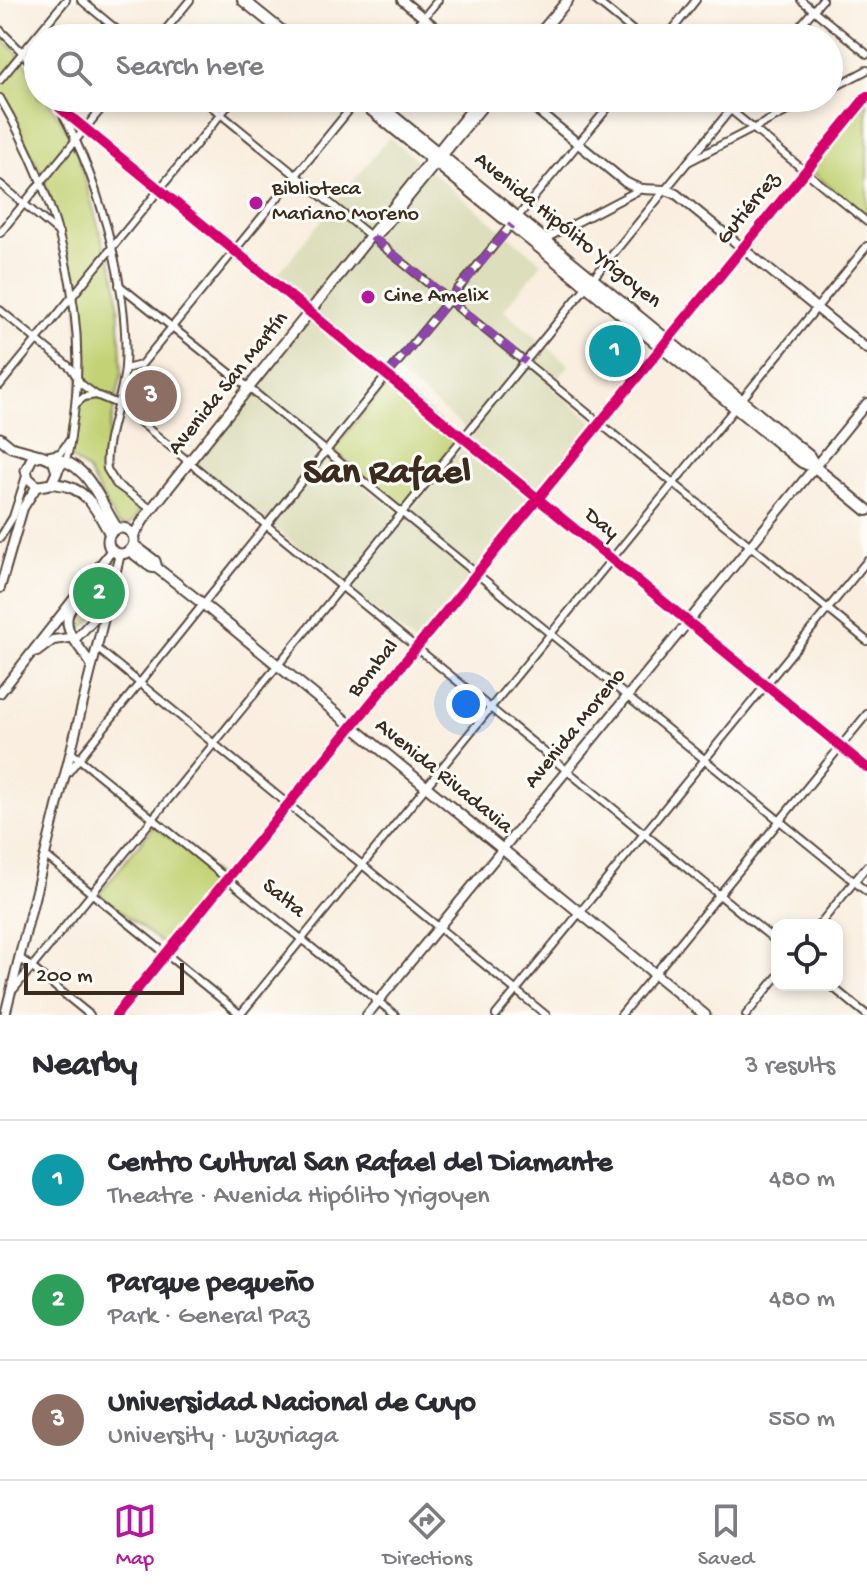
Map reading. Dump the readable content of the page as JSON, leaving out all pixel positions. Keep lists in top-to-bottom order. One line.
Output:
{"streets":{"highway":["Avenida Hipólito Yrigoyen"],"main road":["Avenida San Martín","Avenida Rivadavia"],"street":["Gutiérrez","Day","Bombal","Avenida Moreno","Salta"]},"crossings":[["Gutiérrez","Avenida Hipólito Yrigoyen"],["Gutiérrez","Bombal"],["Avenida Hipólito Yrigoyen","Avenida San Martín"],["Avenida Hipólito Yrigoyen","Bombal"],["Avenida Hipólito Yrigoyen","Avenida Moreno"],["Avenida San Martín","Day"],["Avenida San Martín","Avenida Rivadavia"],["Day","Bombal"],["Day","Avenida Moreno"],["Bombal","Avenida Rivadavia"],["Bombal","Salta"],["Avenida Moreno","Avenida Rivadavia"],["Avenida Moreno","Salta"]],"districts":["San Rafael"],"places":["Biblioteca Mariano Moreno","Cine Amelix"],"scale_bar":"200 m","page":{"search":"Search here","pins":["1","3","2"],"scale":"200 m","heading":["Nearby","3 results"],"list":[{"mark":"1","name":"Centro Cultural San Rafael del Diamante","note":"Theatre · Avenida Hipólito Yrigoyen","value":"480 m"},{"mark":"2","name":"Parque pequeño","note":"Park · General Paz","value":"480 m"},{"mark":"3","name":"Universidad Nacional de Cuyo","note":"University · Luzuriaga","value":"550 m"}],"nav":["Map","Directions","Saved"]}}
